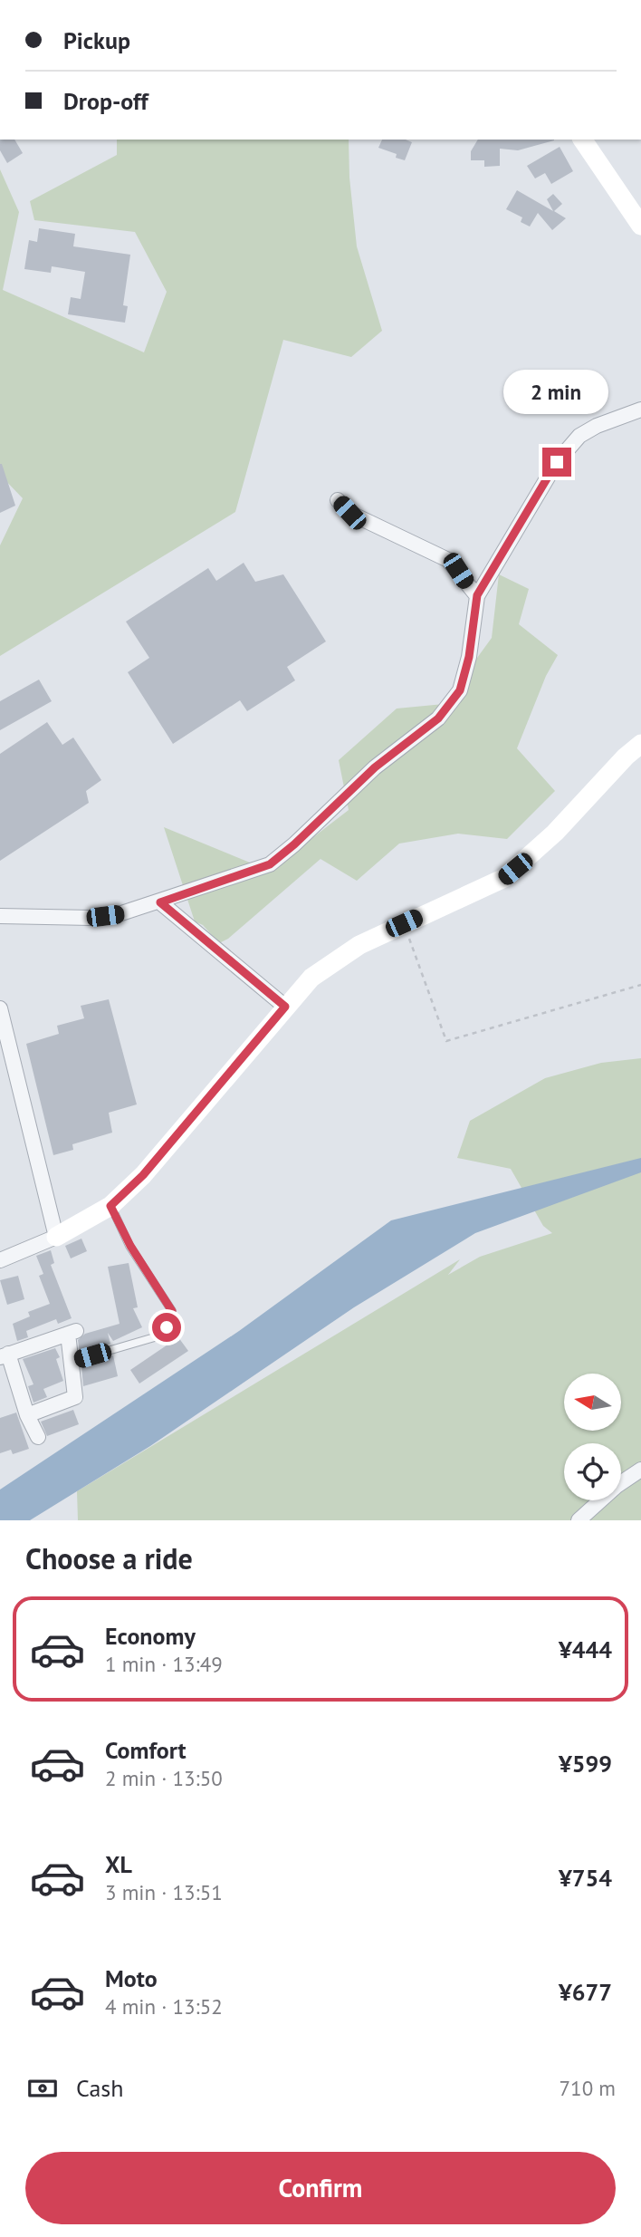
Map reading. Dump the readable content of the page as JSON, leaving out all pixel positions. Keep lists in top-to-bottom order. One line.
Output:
{"north":"left","page":{"banner":["Pickup","Drop-off"],"bubble":"2 min","heading":"Choose a ride","list":[{"name":"Economy","note":"1 min · 13:49","value":"¥444"},{"name":"Comfort","note":"2 min · 13:50","value":"¥599"},{"name":"XL","note":"3 min · 13:51","value":"¥754"},{"name":"Moto","note":"4 min · 13:52","value":"¥677"}],"pay":["Cash","710 m"],"buttons":"Confirm"}}
